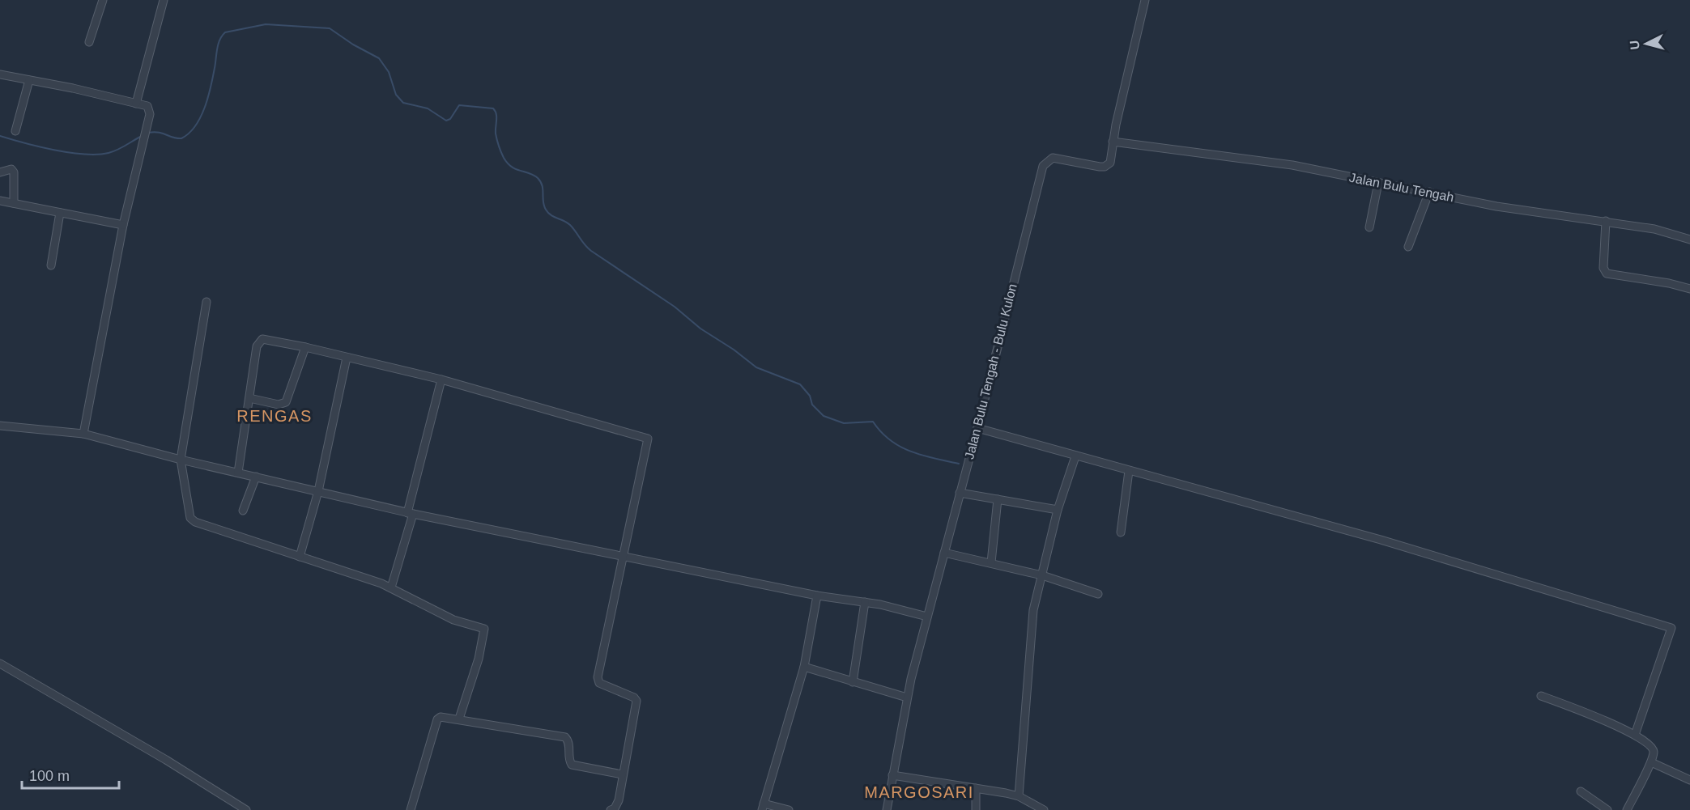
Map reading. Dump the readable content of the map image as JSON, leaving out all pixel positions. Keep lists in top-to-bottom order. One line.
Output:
{"streets":{"street":["Jalan Bulu Tengah","Jalan Bulu Tengah - Bulu Kulon"]},"crossings":[["Jalan Bulu Tengah","Jalan Bulu Tengah - Bulu Kulon"]],"districts":["RENGAS","MARGOSARI"],"scale_bar":"100 m","north":"left"}
